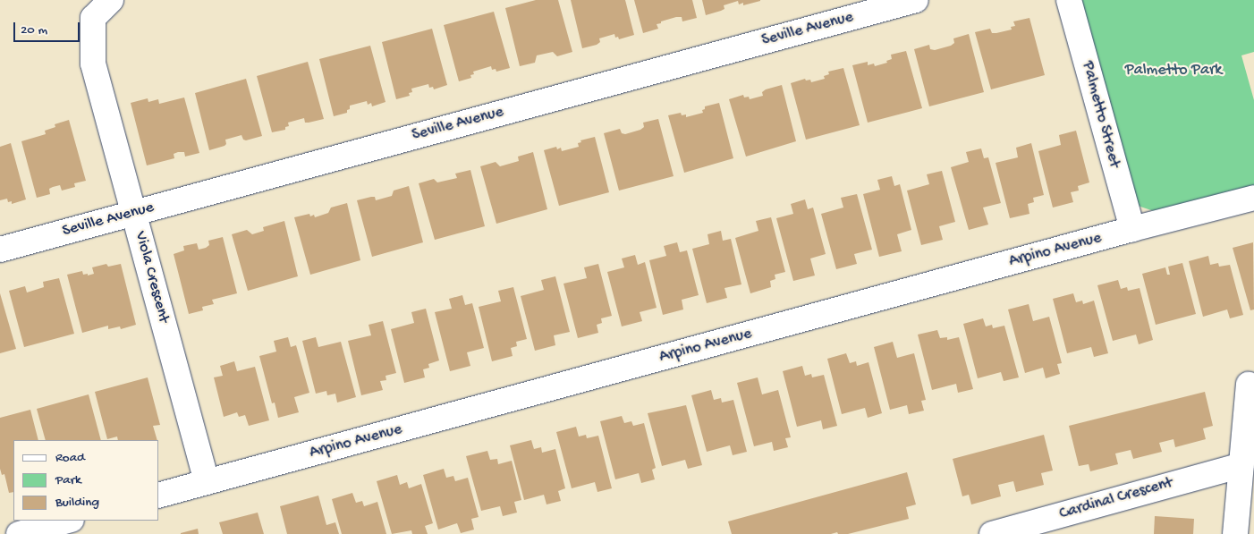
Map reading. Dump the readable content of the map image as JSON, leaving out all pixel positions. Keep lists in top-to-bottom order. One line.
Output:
{"streets":{"street":["Seville Avenue","Palmetto Street","Arpino Avenue","Viola Crescent","Cardinal Crescent"]},"crossings":[["Seville Avenue","Viola Crescent"],["Palmetto Street","Arpino Avenue"],["Arpino Avenue","Viola Crescent"]],"parks":["Palmetto Park"],"legend":["Road","Park","Building"],"scale_bar":"20 m"}
